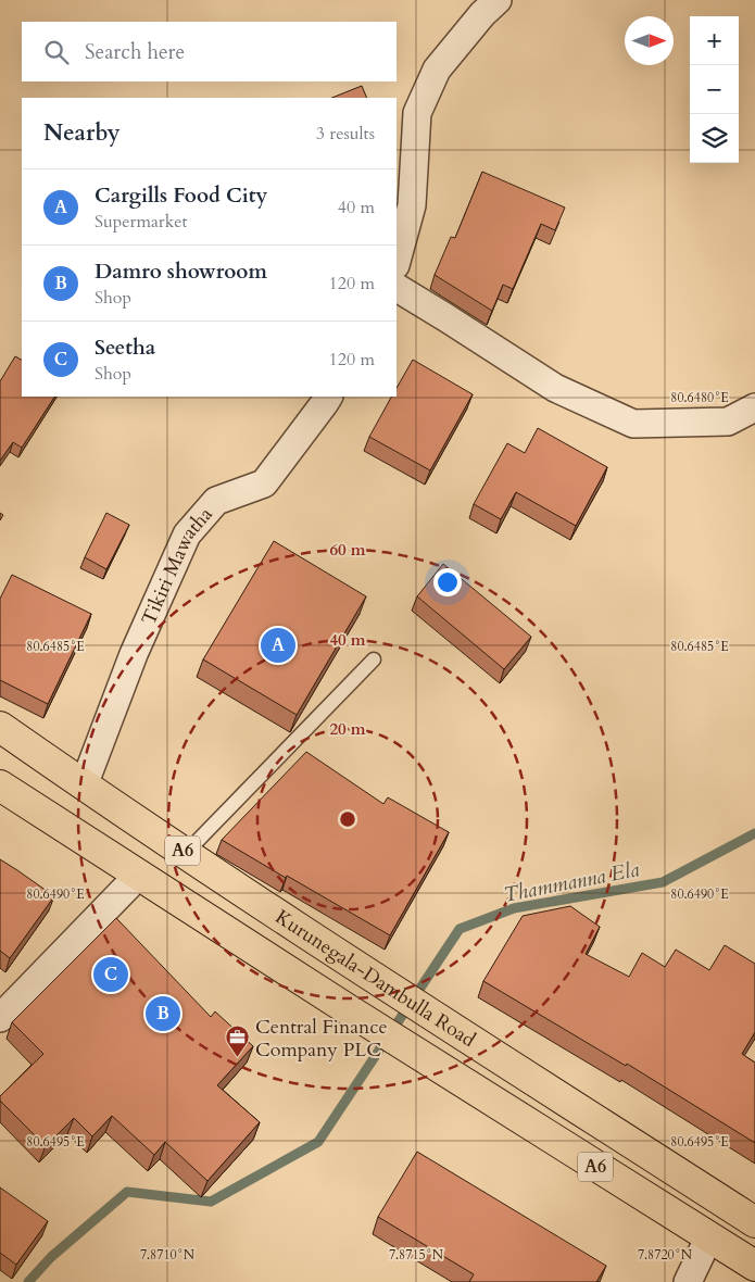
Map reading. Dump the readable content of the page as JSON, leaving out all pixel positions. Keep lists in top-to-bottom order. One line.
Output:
{"streets":{"highway":["A6","Kurunegala-Dambulla Road"],"street":["Tikiri Mawatha"]},"crossings":[["Tikiri Mawatha","Kurunegala-Dambulla Road"]],"water":["Thammanna Ela"],"places":{"office":["Central Finance Company PLC"]},"north":"right","page":{"map_buttons":["+","−"],"search":"Search here","heading":["Nearby","3 results"],"list":[{"mark":"A","name":"Cargills Food City","note":"Supermarket","value":"40 m"},{"mark":"B","name":"Damro showroom","note":"Shop","value":"120 m"},{"mark":"C","name":"Seetha","note":"Shop","value":"120 m"}],"pins":["A","C","B"]},"coordinates":["80.6480°E","80.6485°E","80.6490°E","80.6495°E","7.8710°N","7.8715°N","7.8720°N"],"rings":["60 m","40 m","20 m"]}
